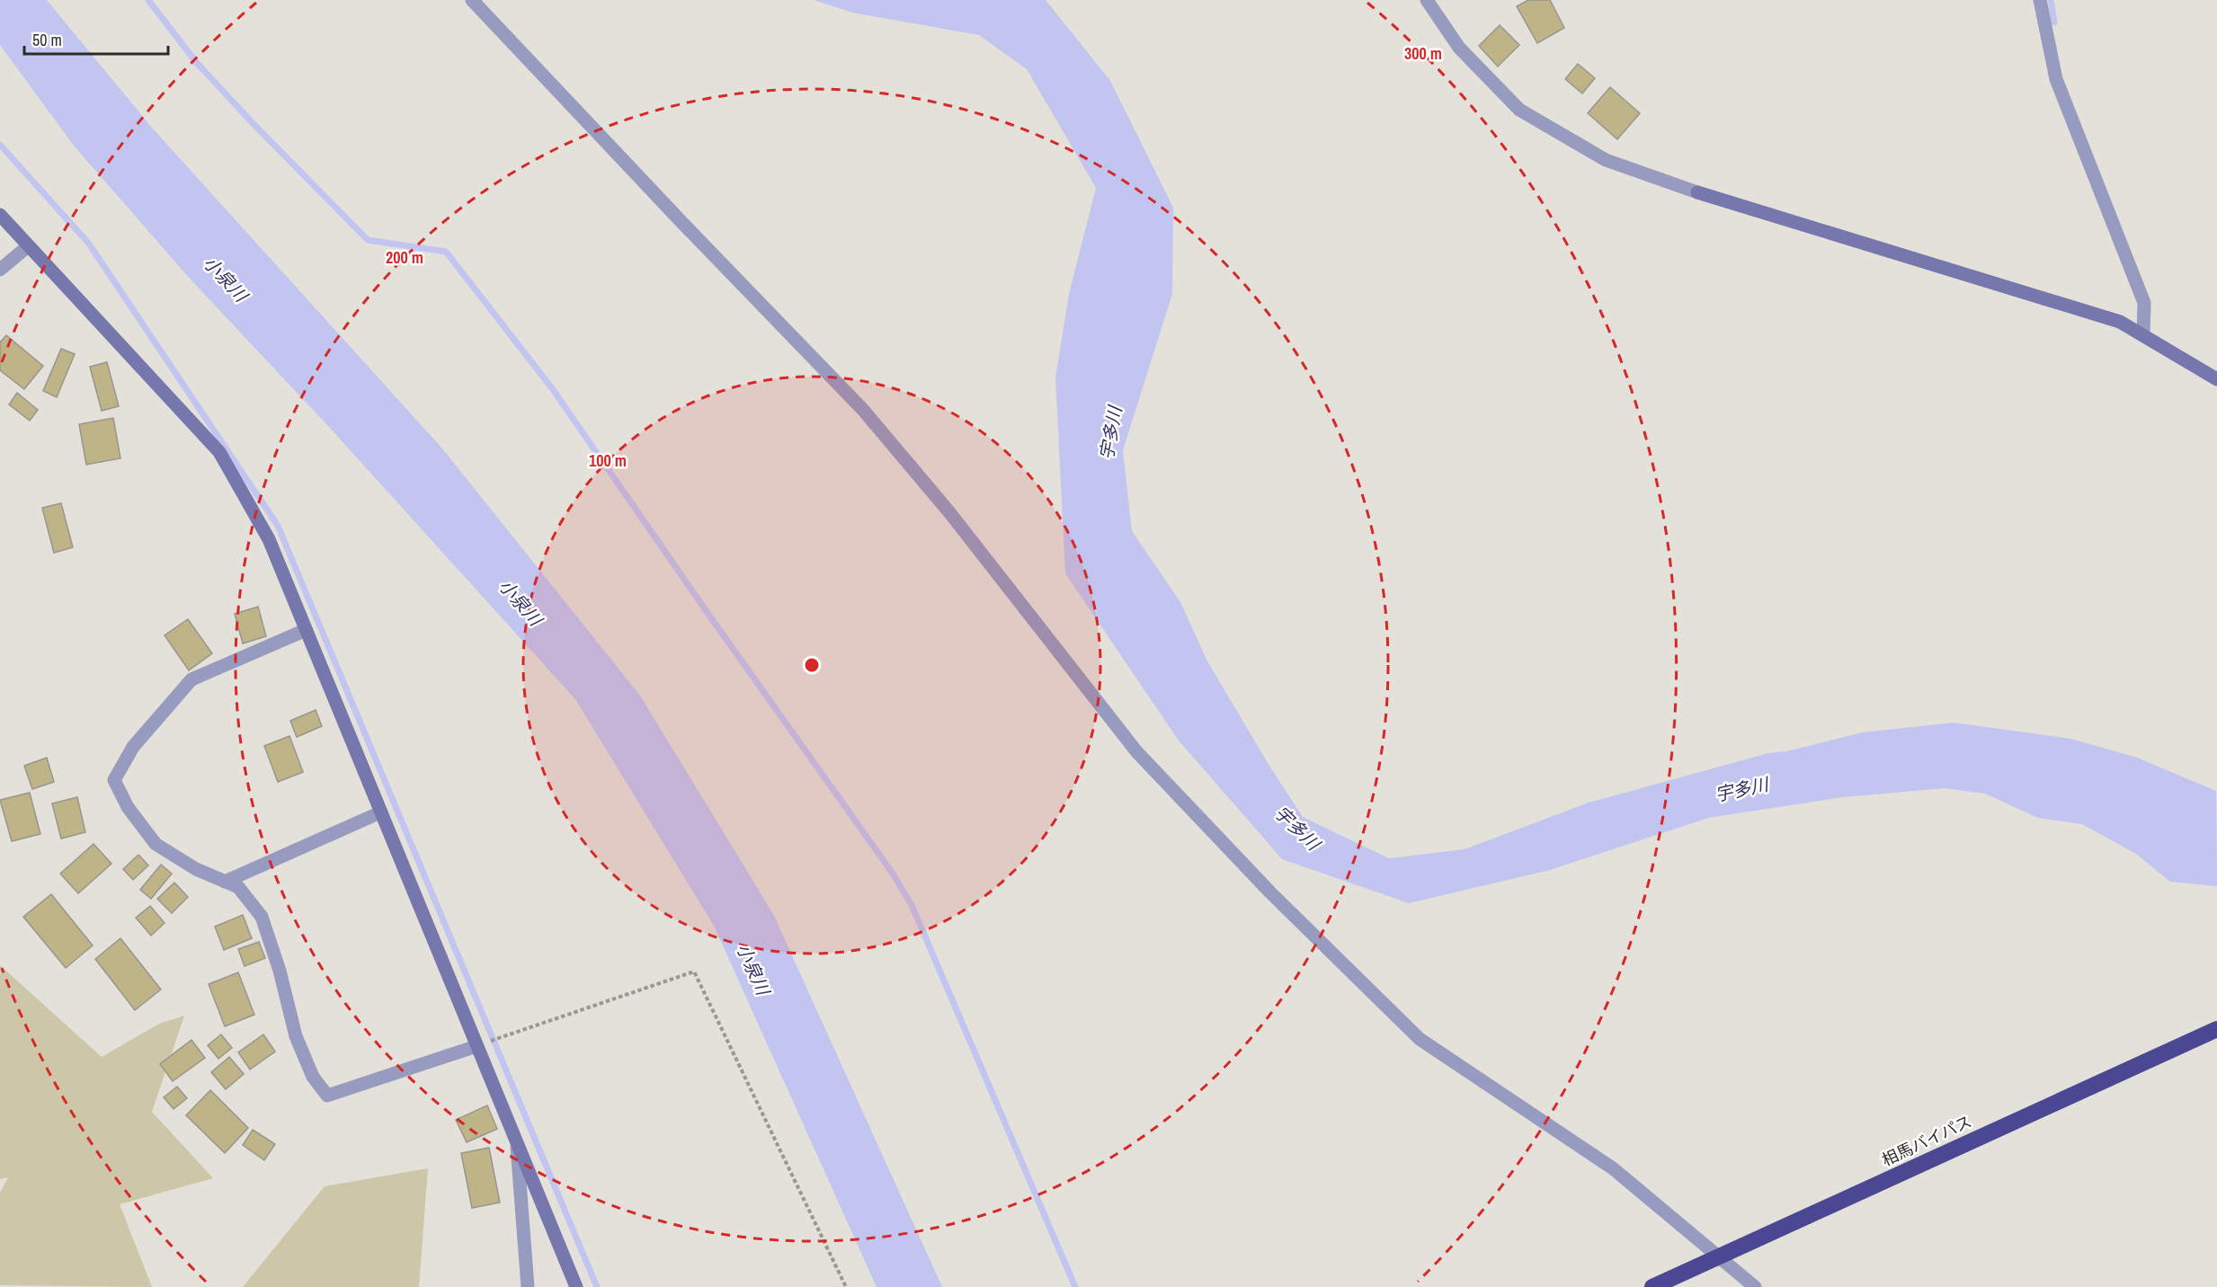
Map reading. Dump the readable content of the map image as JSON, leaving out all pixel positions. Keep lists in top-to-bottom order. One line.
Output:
{"streets":{"highway":["相馬バイパス"]},"water":["小泉川","宇多川"],"scale_bar":"50 m","rings":["300 m","200 m","100 m"]}
